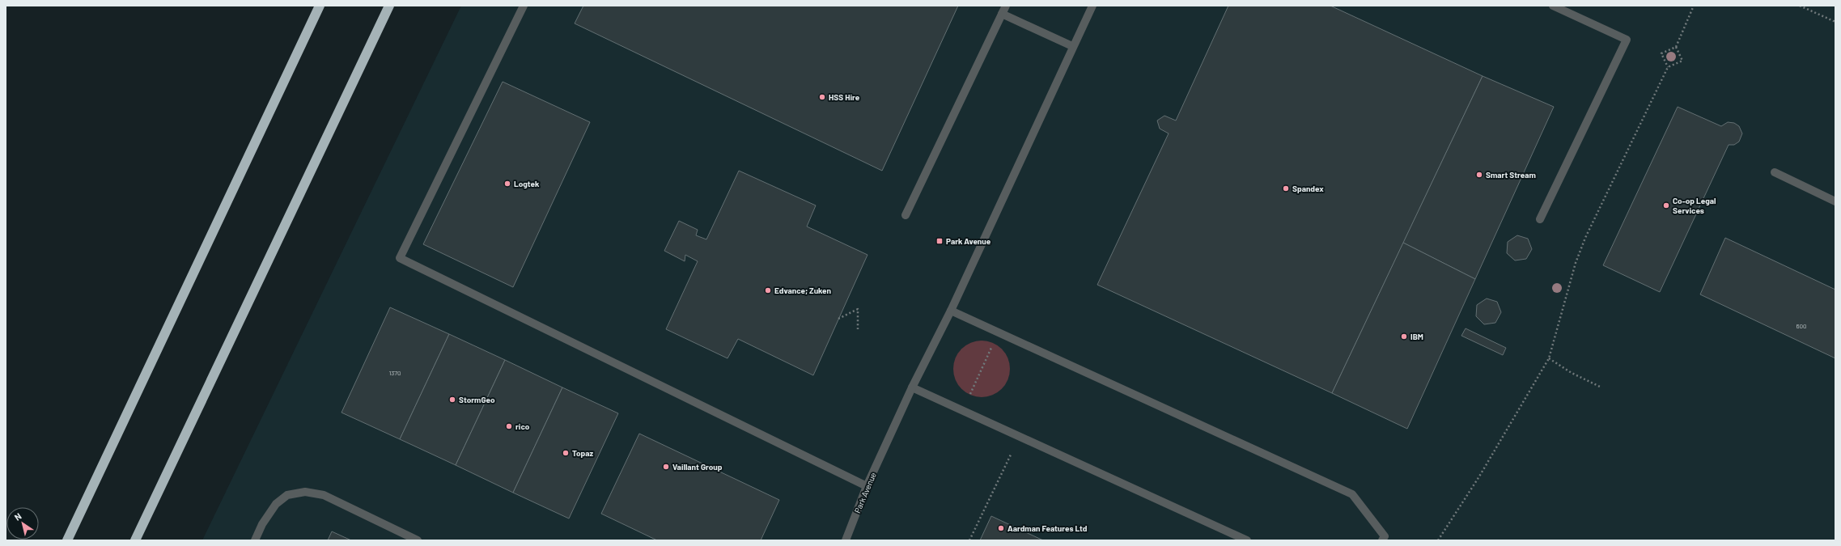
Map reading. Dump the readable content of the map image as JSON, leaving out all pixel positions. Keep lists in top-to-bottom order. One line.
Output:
{"streets":{"street":["Park Avenue"]},"places":{"other":["HSS Hire","Smart Stream","Logtek","Spandex","Co-op Legal Services","Edvance; Zuken","IBM","StormGeo","rico","Topaz","Vaillant Group","Aardman Features Ltd"],"transit":["Park Avenue"]},"house_numbers":["600","1370"],"north":"top left"}
